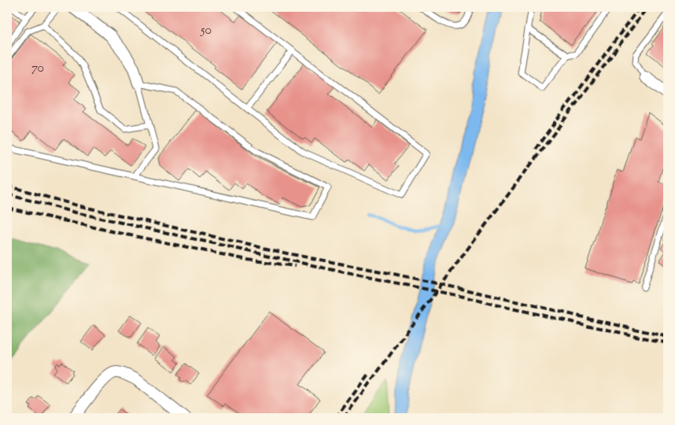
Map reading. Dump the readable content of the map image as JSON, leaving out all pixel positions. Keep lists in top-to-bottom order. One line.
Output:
{"house_numbers":["50","70"]}
